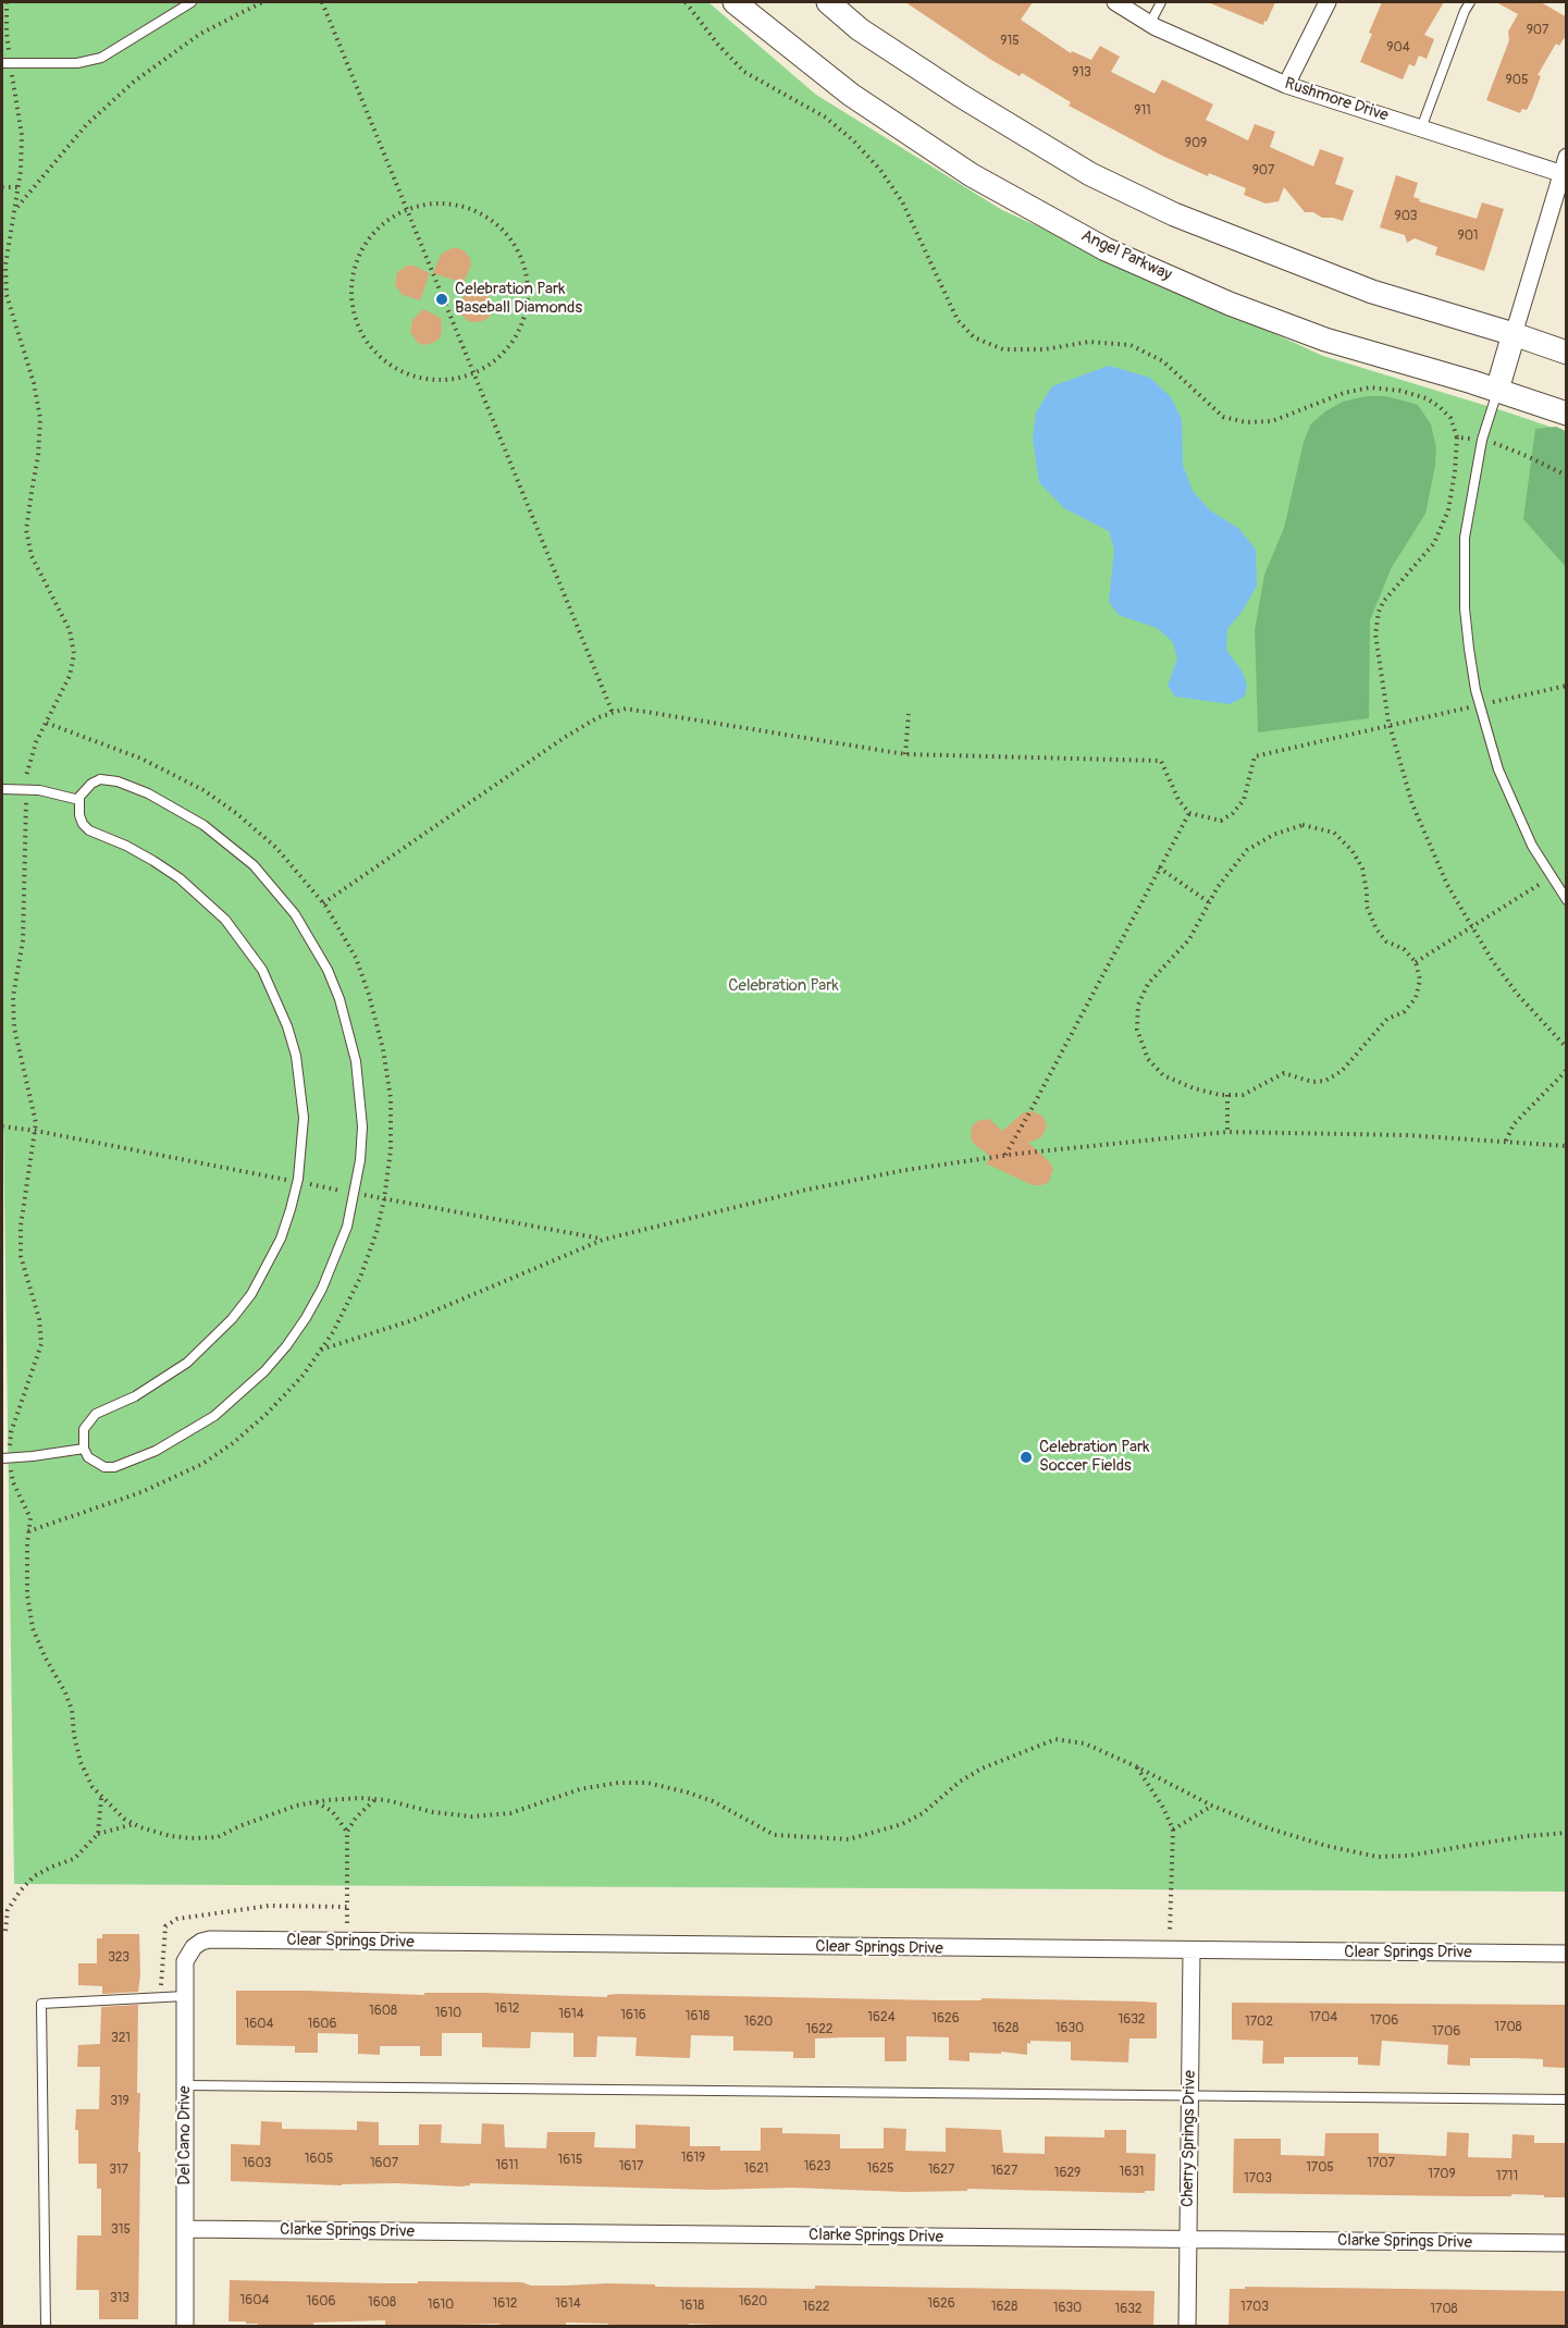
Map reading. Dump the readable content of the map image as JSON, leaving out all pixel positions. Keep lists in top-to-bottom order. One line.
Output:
{"streets":{"main road":["Angel Parkway"],"street":["Rushmore Drive","Clear Springs Drive","Del Cano Drive","Cherry Springs Drive","Clarke Springs Drive"]},"crossings":[["Clear Springs Drive","Del Cano Drive"],["Clear Springs Drive","Cherry Springs Drive"],["Del Cano Drive","Clarke Springs Drive"],["Cherry Springs Drive","Clarke Springs Drive"]],"parks":["Celebration Park"],"places":["Celebration Park Baseball Diamonds","Celebration Park Soccer Fields"],"house_numbers":["907","915","904","913","905","911","909","907","903","901","323","1612","1608","1610","1614","1616","1618","1624","1704","1626","1632","1706","1620","1702","1604","1606","1708","1628","1630","1622","1706","321","319","1619","1605","1615","1603","1607","1707","1611","1617","1623","1705","1621","1625","317","1627","1627","1631","1629","1709","1711","1703","315","313","1604","1606","1620","1608","1612","1614","1626","1610","1618","1622","1628","1703","1630","1632","1708"]}
